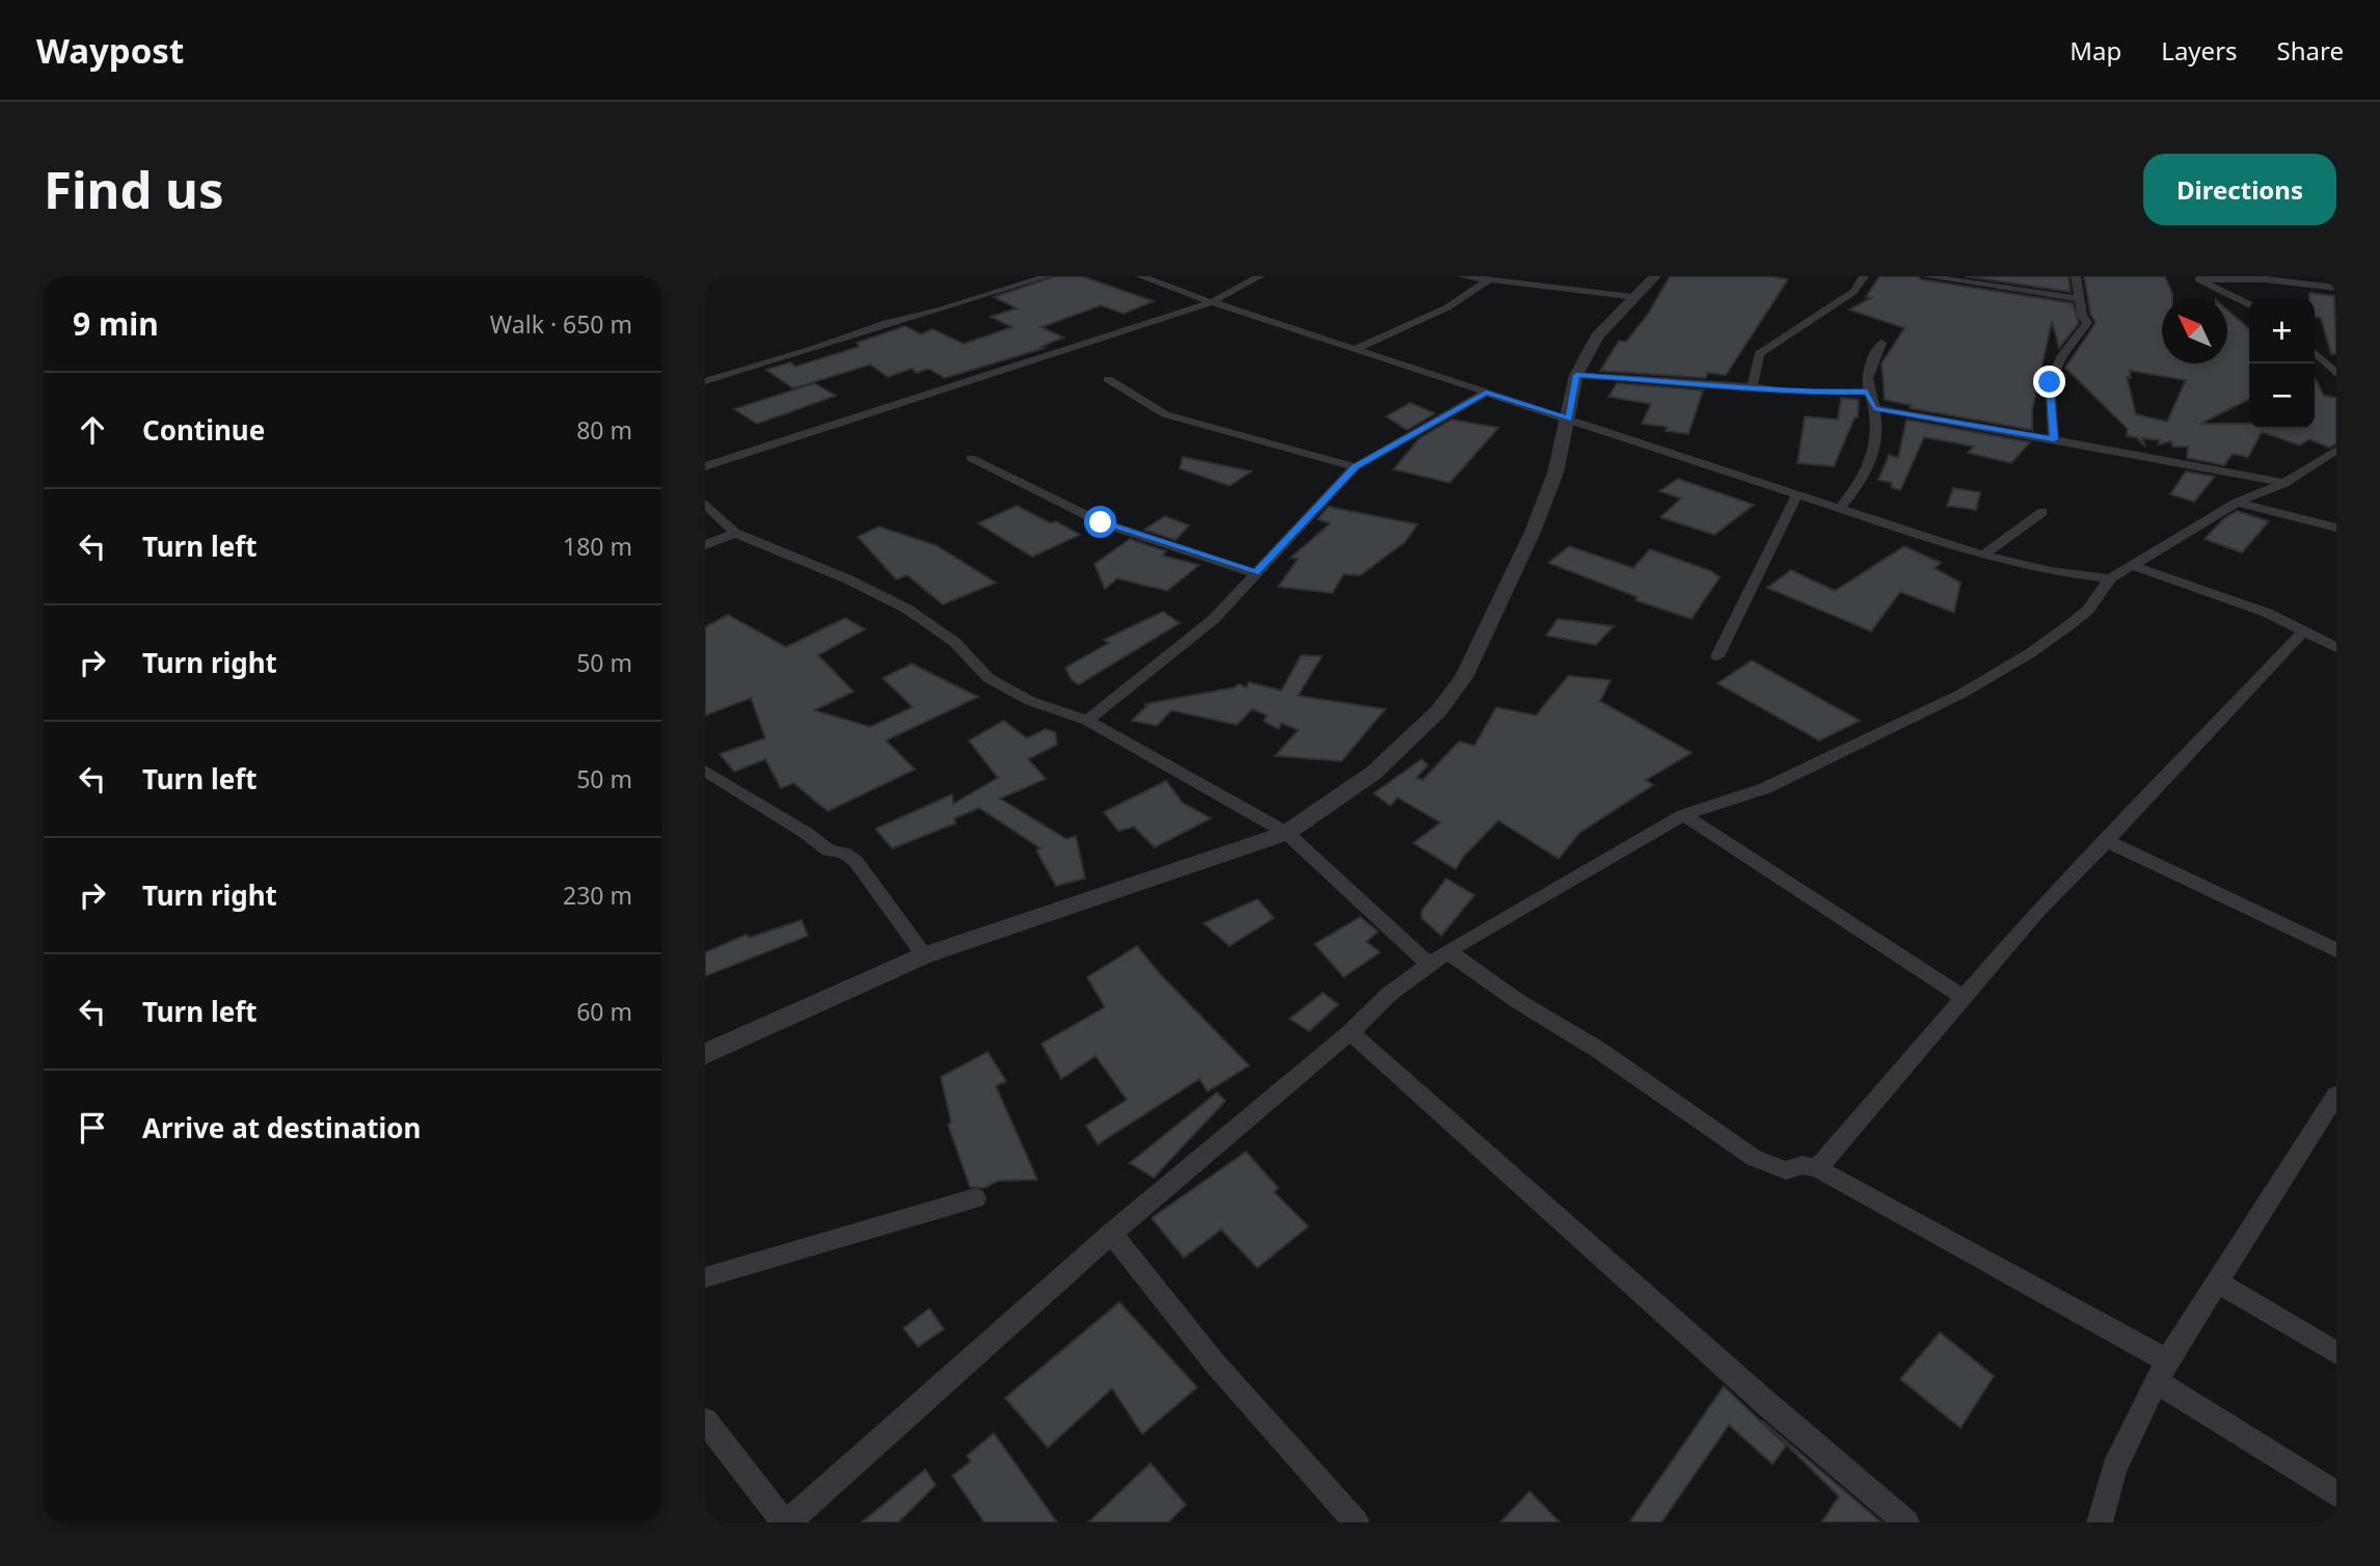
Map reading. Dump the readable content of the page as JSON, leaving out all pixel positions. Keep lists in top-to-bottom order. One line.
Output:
{"north":"top left","page":{"header":"Waypost","nav":["Map","Layers","Share"],"buttons":"Directions","title":"Find us","heading":["9 min","Walk · 650 m"],"map_buttons":["+","−"],"list":[["Continue","80 m"],["Turn left","180 m"],["Turn right","50 m"],["Turn left","50 m"],["Turn right","230 m"],["Turn left","60 m"],"Arrive at destination"]}}
